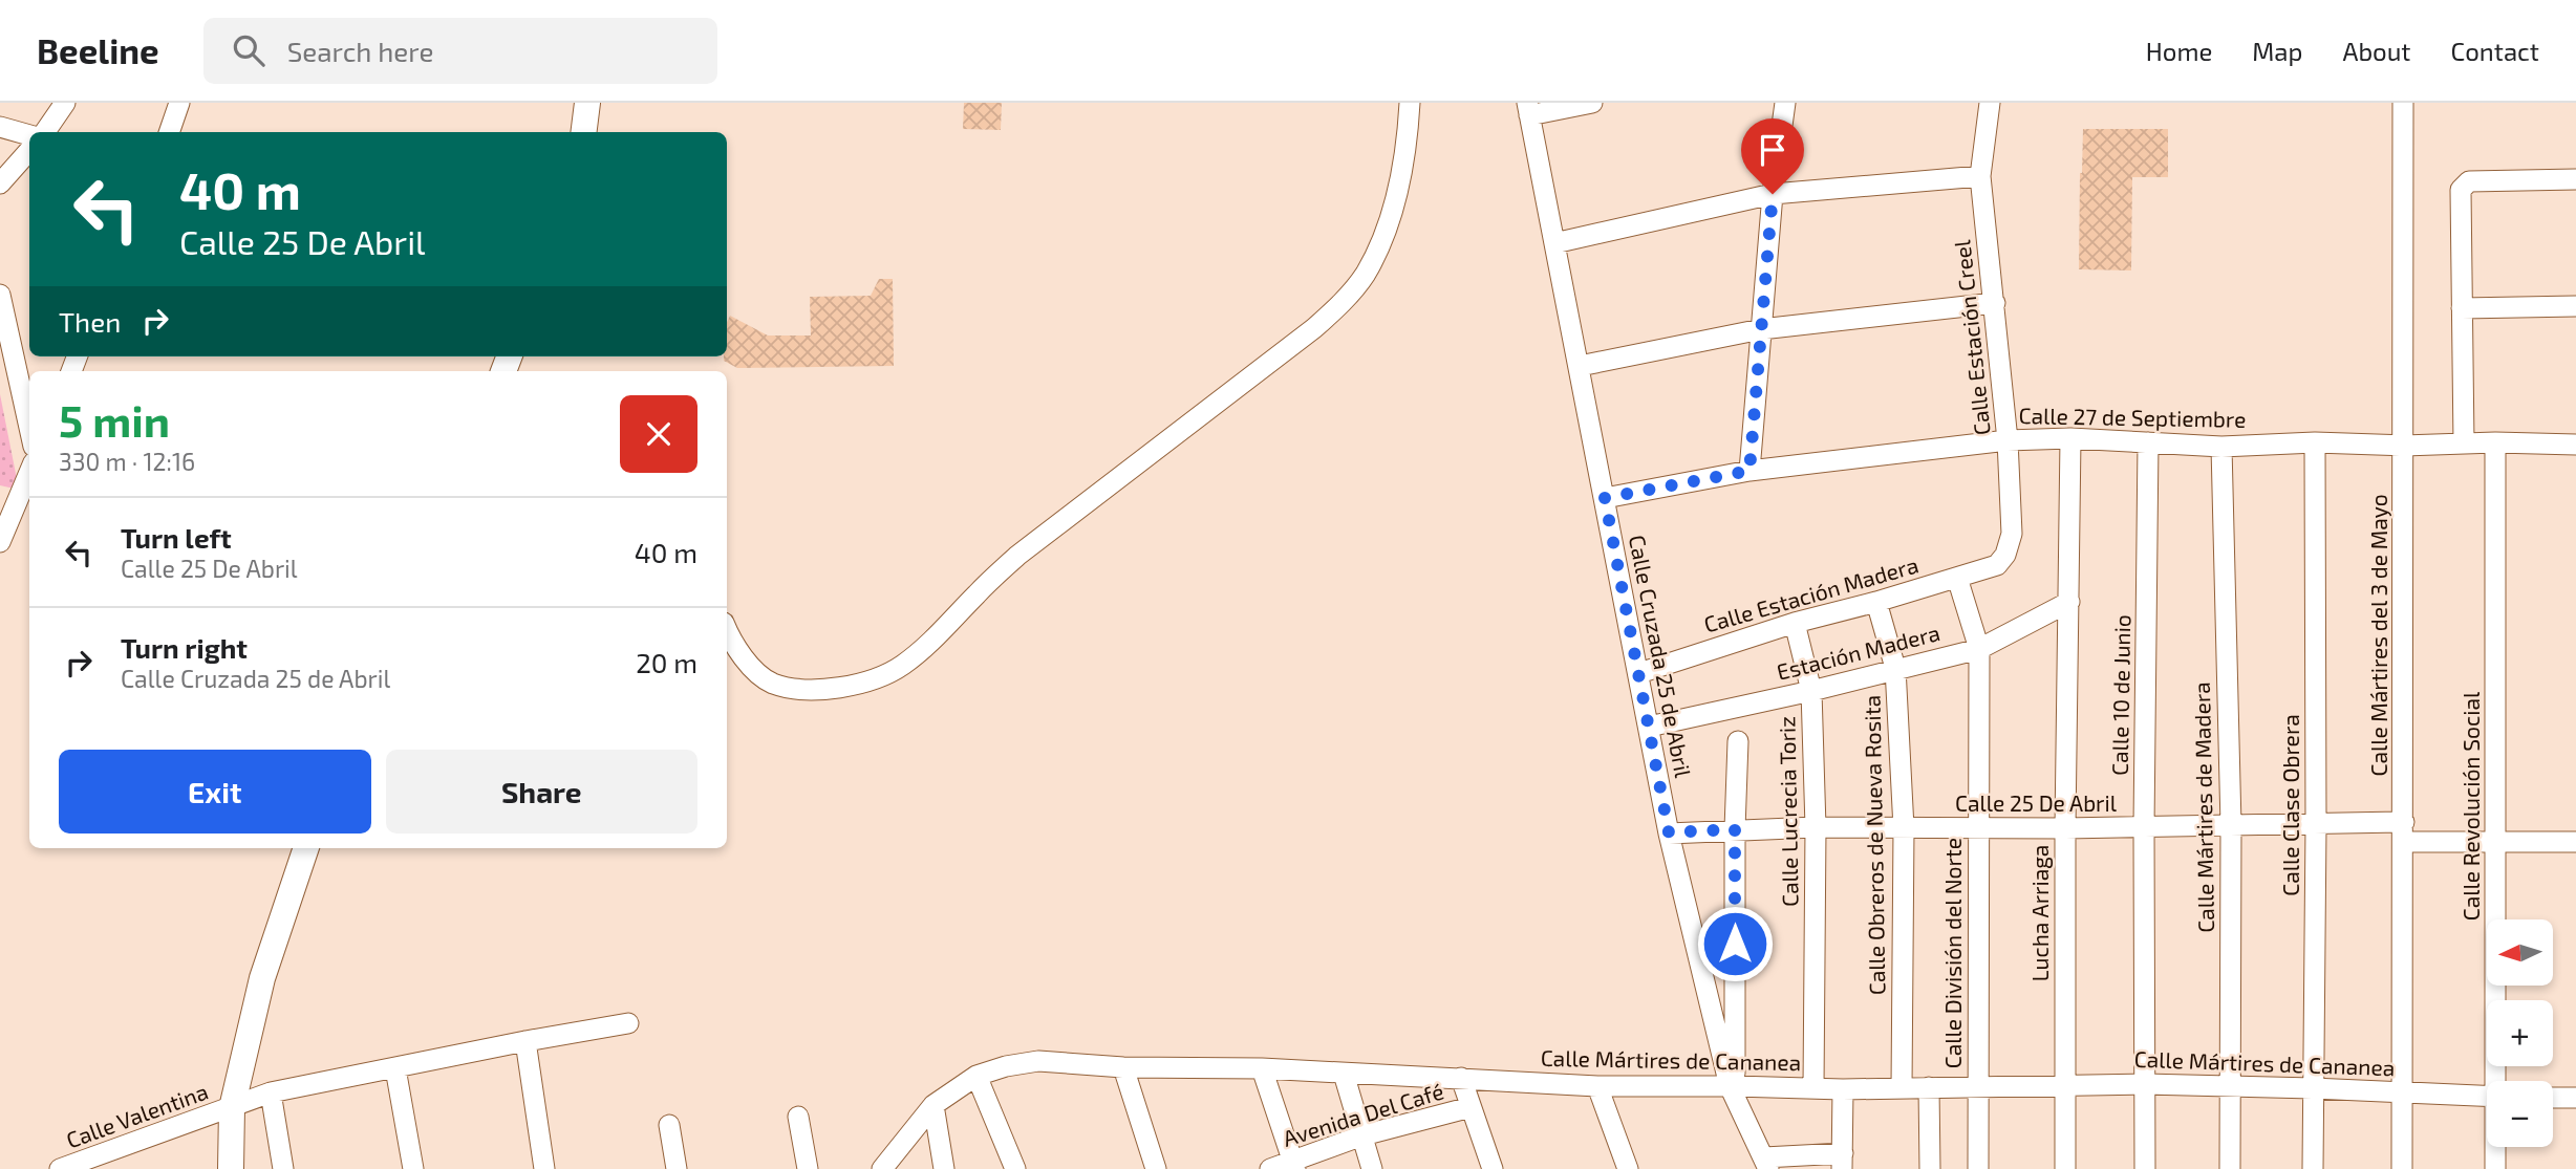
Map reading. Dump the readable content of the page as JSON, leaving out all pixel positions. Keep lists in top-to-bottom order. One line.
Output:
{"streets":{"street":["Calle Estación Creel","Calle 27 de Septiembre","Calle Estación Madera","Calle Mártires del 3 de Mayo","Estación Madera","Calle Cruzada 25 de Abril","Calle 10 de Junio","Calle 25 De Abril","Calle Clase Obrera","Calle Revolución Social","Calle Mártires de Madera","Calle Lucrecia Toriz","Calle Obreros de Nueva Rosita","Lucha Arriaga","Calle División del Norte","Calle Mártires de Cananea","Avenida Del Café","Calle Valentina"]},"crossings":[["Calle Estación Creel","Calle 27 de Septiembre"],["Calle Estación Creel","Calle Estación Madera"],["Calle 27 de Septiembre","Calle Mártires del 3 de Mayo"],["Calle 27 de Septiembre","Calle Cruzada 25 de Abril"],["Calle 27 de Septiembre","Calle 10 de Junio"],["Calle 27 de Septiembre","Calle Clase Obrera"],["Calle 27 de Septiembre","Calle Revolución Social"],["Calle 27 de Septiembre","Calle Mártires de Madera"],["Calle 27 de Septiembre","Lucha Arriaga"],["Calle Estación Madera","Calle Cruzada 25 de Abril"],["Calle Estación Madera","Calle Lucrecia Toriz"],["Calle Estación Madera","Calle Obreros de Nueva Rosita"],["Calle Estación Madera","Calle División del Norte"],["Calle Mártires del 3 de Mayo","Calle 25 De Abril"],["Calle Mártires del 3 de Mayo","Calle Mártires de Cananea"],["Estación Madera","Calle Cruzada 25 de Abril"],["Estación Madera","Calle Lucrecia Toriz"],["Estación Madera","Calle Obreros de Nueva Rosita"],["Estación Madera","Lucha Arriaga"],["Estación Madera","Calle División del Norte"],["Calle Cruzada 25 de Abril","Calle 25 De Abril"],["Calle Cruzada 25 de Abril","Calle Mártires de Cananea"],["Calle 10 de Junio","Calle 25 De Abril"],["Calle 10 de Junio","Calle Mártires de Cananea"],["Calle 25 De Abril","Calle Clase Obrera"],["Calle 25 De Abril","Calle Revolución Social"],["Calle 25 De Abril","Calle Mártires de Madera"],["Calle 25 De Abril","Calle Lucrecia Toriz"],["Calle 25 De Abril","Calle Obreros de Nueva Rosita"],["Calle 25 De Abril","Lucha Arriaga"],["Calle 25 De Abril","Calle División del Norte"],["Calle Clase Obrera","Calle Mártires de Cananea"],["Calle Mártires de Madera","Calle Mártires de Cananea"],["Calle Lucrecia Toriz","Calle Mártires de Cananea"],["Calle Obreros de Nueva Rosita","Calle Mártires de Cananea"],["Lucha Arriaga","Calle Mártires de Cananea"],["Calle División del Norte","Calle Mártires de Cananea"]],"north":"left","page":{"header":"Beeline","search":"Search here","nav":["Home","Map","About","Contact"],"turn":["40 m","Calle 25 De Abril"],"then":"Then","heading":["5 min","330 m · 12:16"],"list":[{"name":"Turn left","note":"Calle 25 De Abril","value":"40 m"},{"name":"Turn right","note":"Calle Cruzada 25 de Abril","value":"20 m"}],"buttons":["Exit","Share"],"map_buttons":["+","−"]}}
